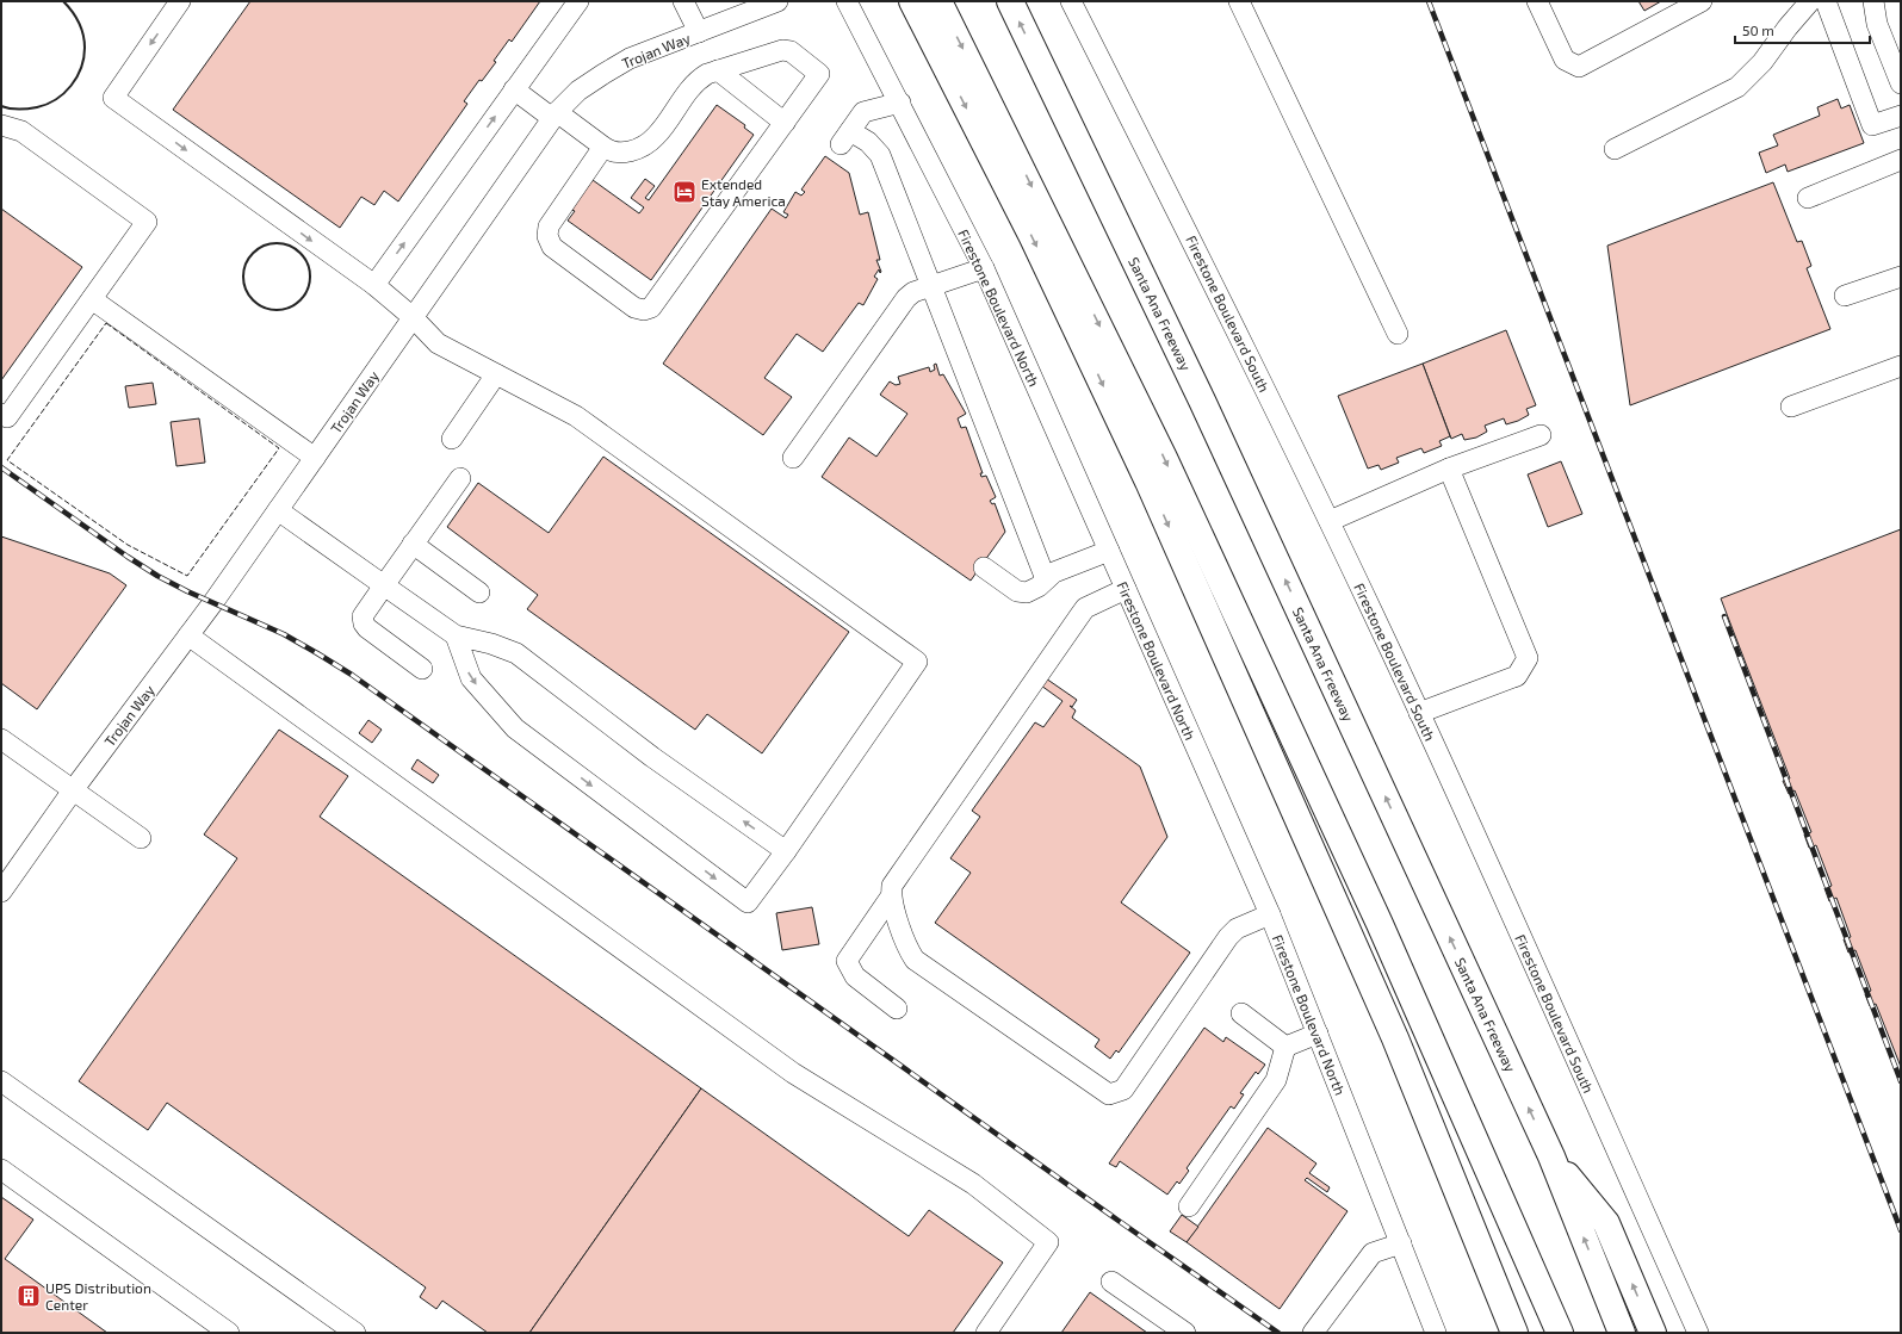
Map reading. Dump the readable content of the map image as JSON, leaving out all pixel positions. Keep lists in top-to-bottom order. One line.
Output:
{"streets":{"highway":["Santa Ana Freeway"],"street":["Trojan Way","Firestone Boulevard North","Firestone Boulevard South"]},"places":{"hotel":["Extended Stay America"],"building":["UPS Distribution Center"]},"scale_bar":"50 m"}
